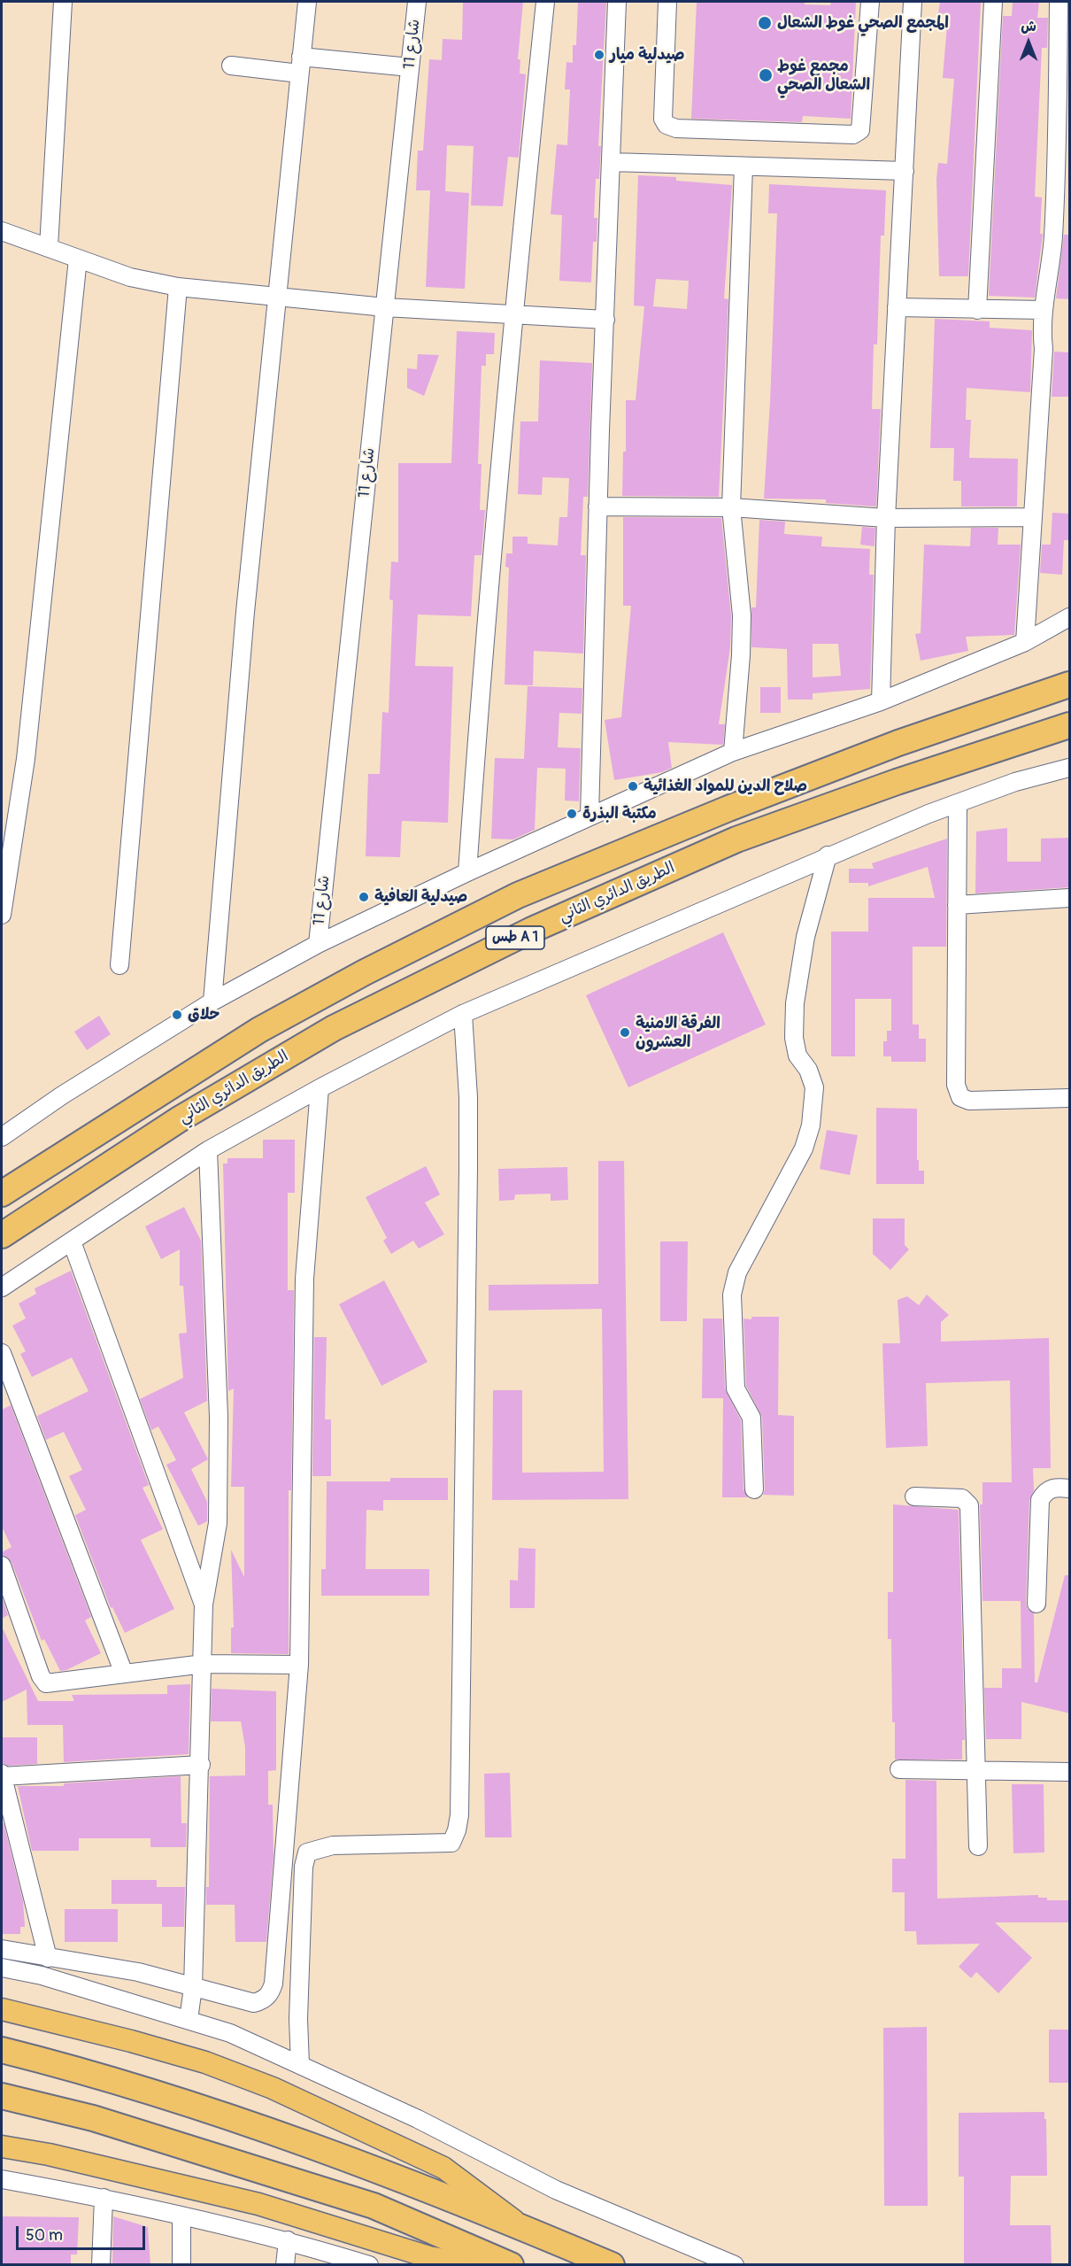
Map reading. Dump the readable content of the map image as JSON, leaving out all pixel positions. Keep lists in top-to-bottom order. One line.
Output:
{"streets":{"highway":["الطريق الدائري الثاني","طس A 1"],"street":["شارع 11"]},"places":["المجمع الصحي غوط الشعال","صيدلية ميار","مجمع غوط الشعال الصحي","صلاح الدين للمواد الغذائية","مكتبة البذرة","صيدلية العافية","حلاق","الفرقة الامنية العشرون"],"scale_bar":"50 m","north":"top"}
